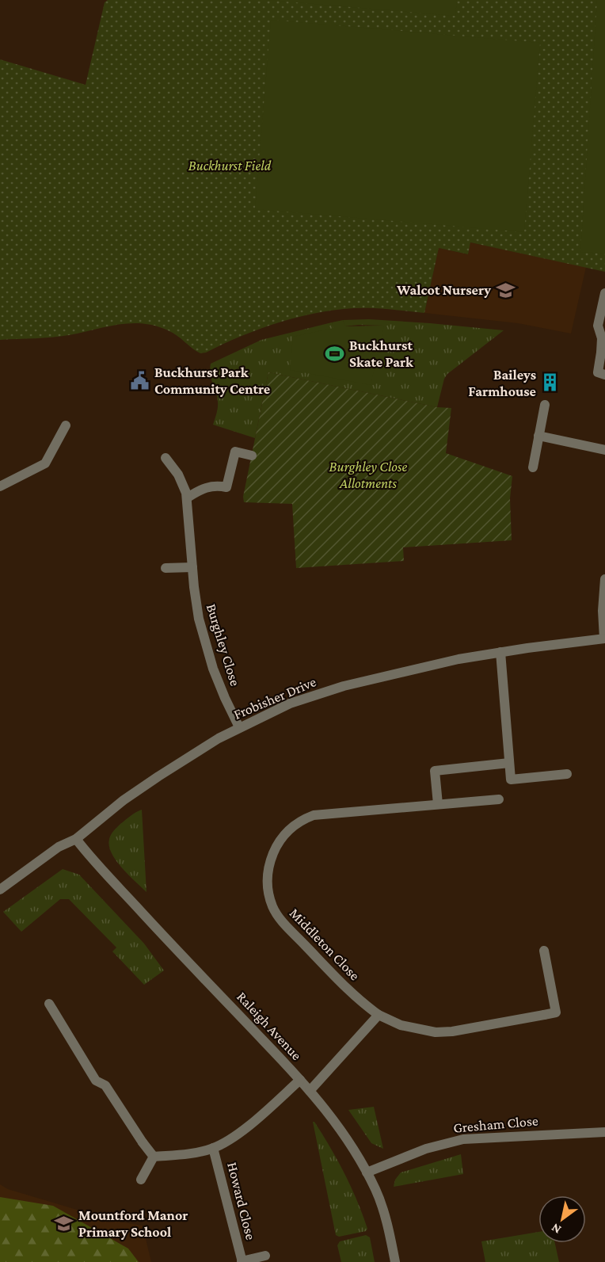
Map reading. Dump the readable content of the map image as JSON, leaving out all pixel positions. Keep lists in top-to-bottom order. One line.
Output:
{"streets":{"street":["Burghley Close","Frobisher Drive","Middleton Close","Raleigh Avenue","Gresham Close","Howard Close"]},"crossings":[["Burghley Close","Frobisher Drive"],["Frobisher Drive","Raleigh Avenue"],["Raleigh Avenue","Gresham Close"],["Raleigh Avenue","Howard Close"]],"parks":["Buckhurst Field","Burghley Close Allotments"],"places":{"school or university":["Walcot Nursery","Mountford Manor Primary School"],"sports":["Buckhurst Skate Park"],"public building":["Buckhurst Park Community Centre"],"building":["Baileys Farmhouse"]},"north":"bottom left"}
